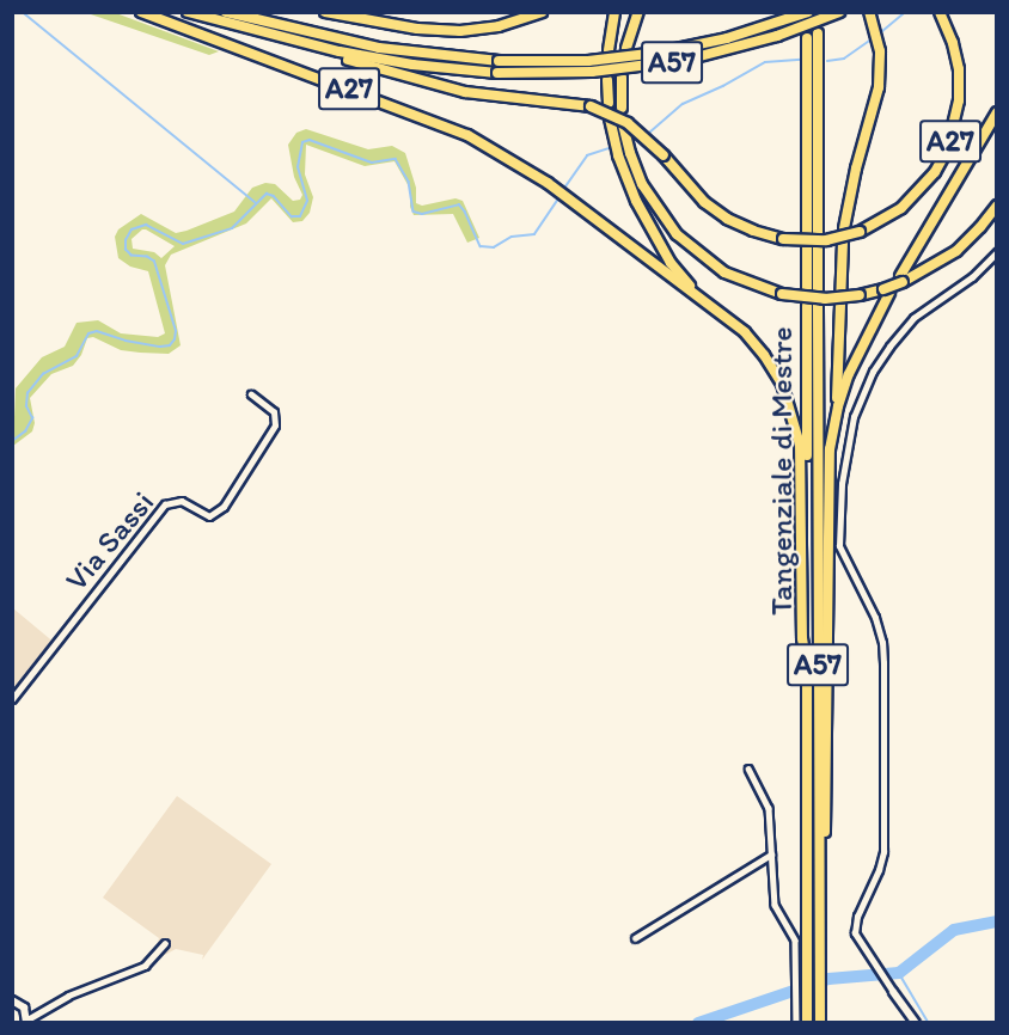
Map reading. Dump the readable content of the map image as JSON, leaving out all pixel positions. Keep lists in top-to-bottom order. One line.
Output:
{"streets":{"highway":["A57","A27","Tangenziale di Mestre"],"street":["Via Sassi"]},"crossings":[["A57","A27"],["A57","Tangenziale di Mestre"]]}
